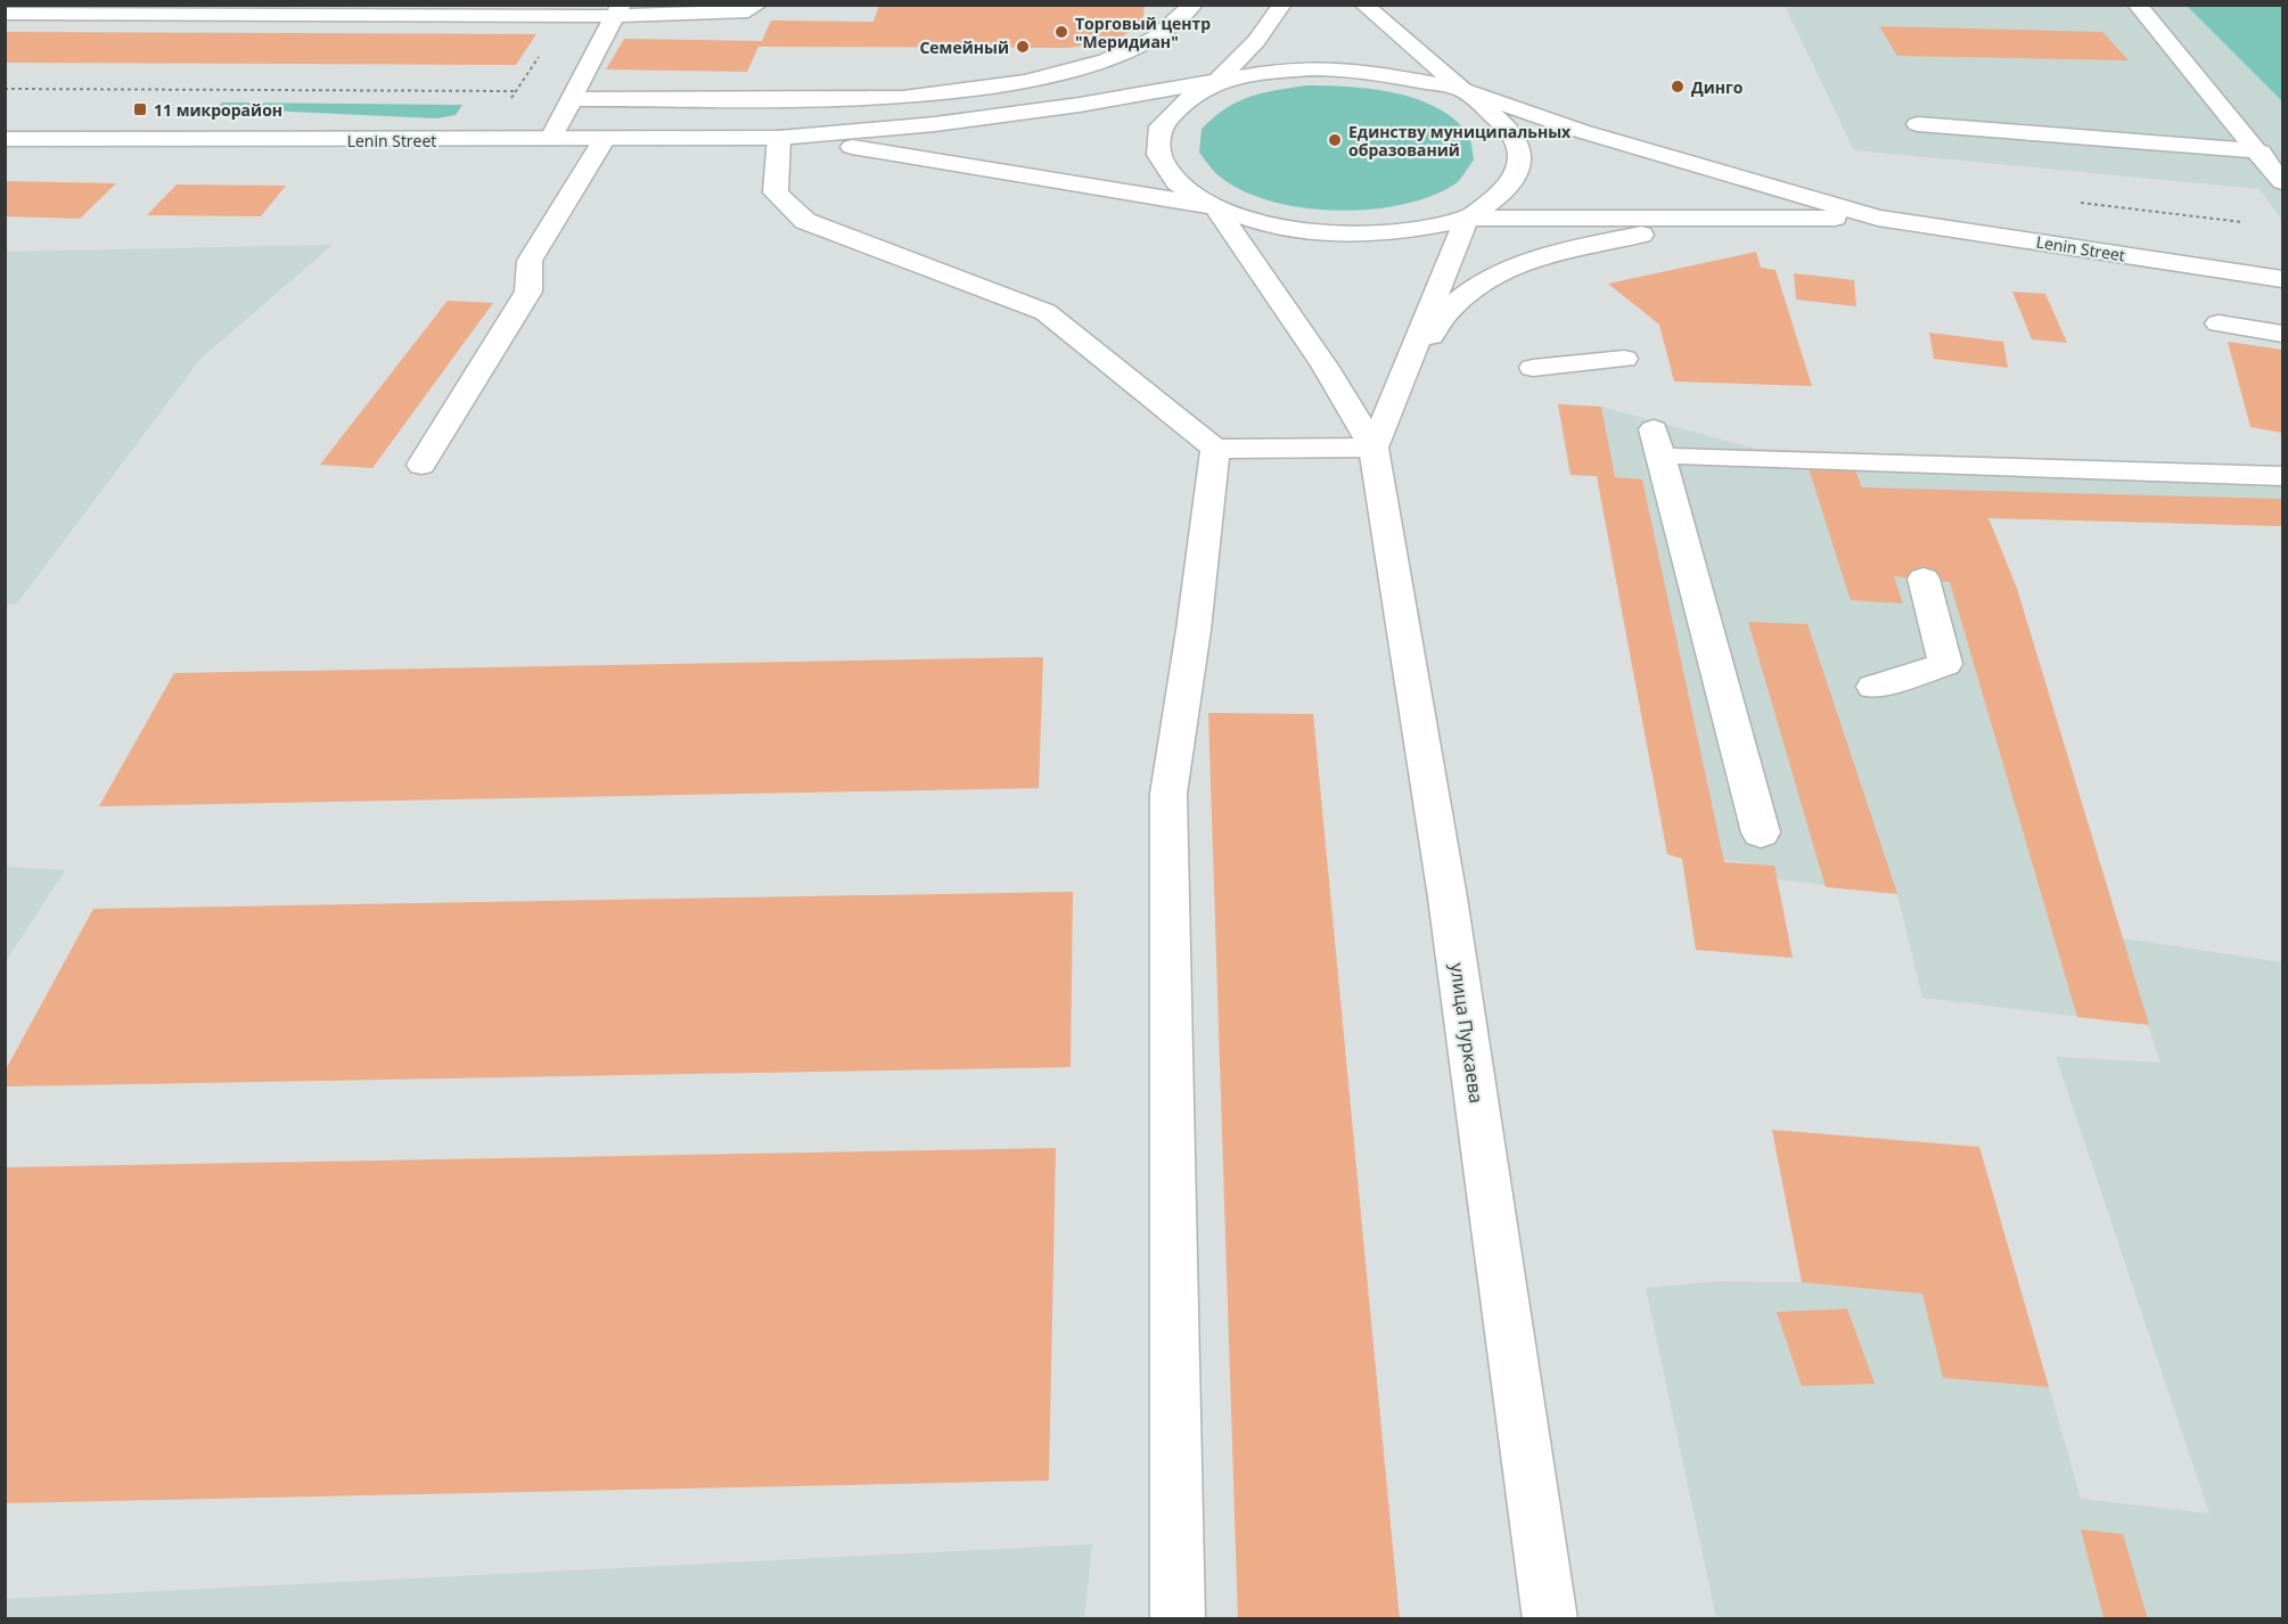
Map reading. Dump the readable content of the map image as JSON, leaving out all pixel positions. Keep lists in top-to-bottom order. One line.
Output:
{"streets":{"main road":["Lenin Street","улица Пуркаева"]},"places":{"other":["Торговый центр \"Меридиан\"","Семейный","Динго","Единству муниципальных образований"],"transit":["11 микрорайон"]}}
